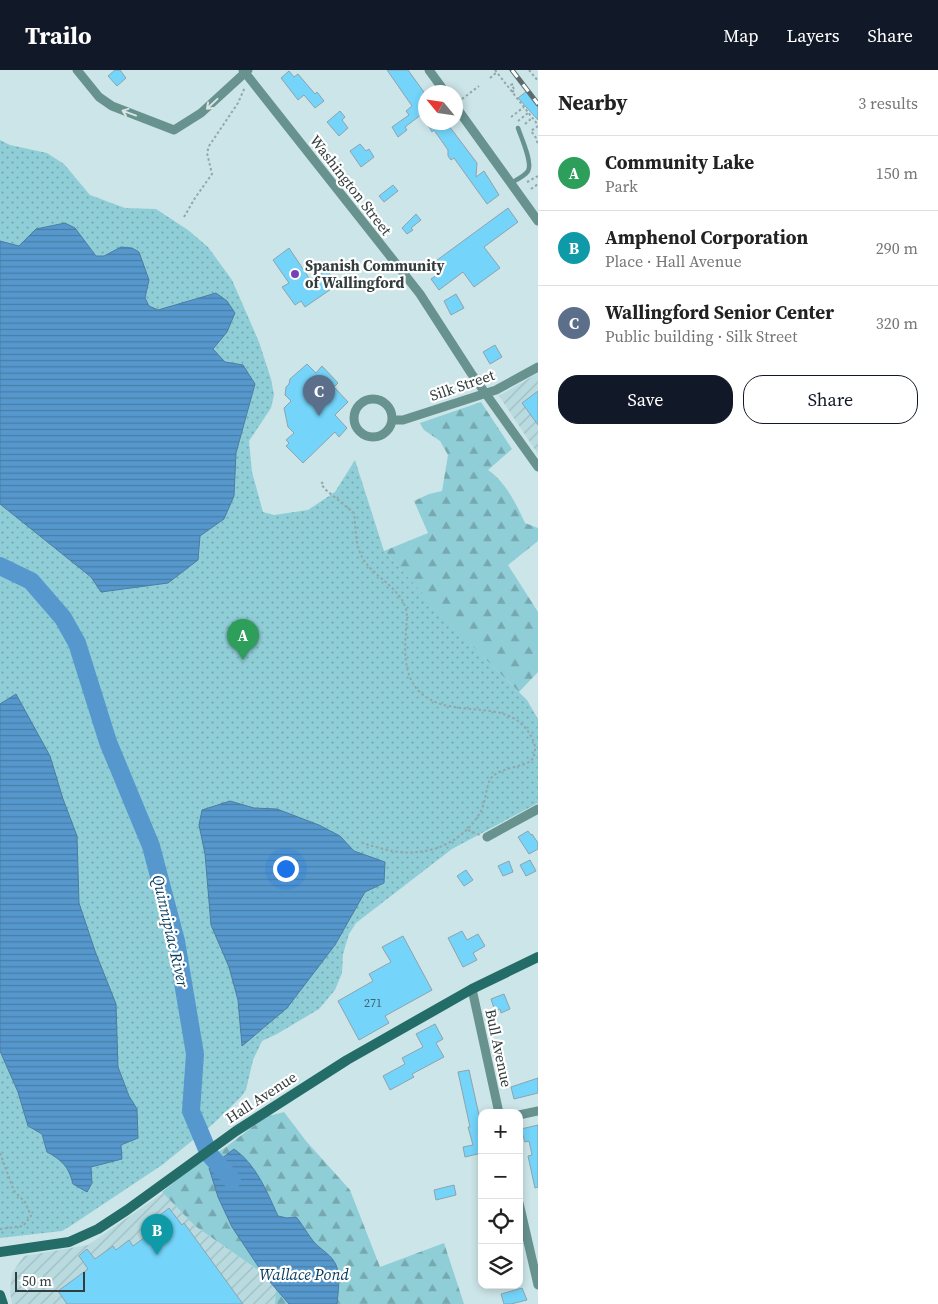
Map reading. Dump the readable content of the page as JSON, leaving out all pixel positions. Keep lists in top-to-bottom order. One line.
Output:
{"streets":{"main road":["Hall Avenue"],"street":["Washington Street","Silk Street","Bull Avenue"]},"crossings":[["Washington Street","Silk Street"],["Bull Avenue","Hall Avenue"]],"water":["Quinnipiac River","Wallace Pond"],"places":["Spanish Community of Wallingford"],"house_numbers":["271"],"scale_bar":"50 m","north":"top left","page":{"header":"Trailo","nav":["Map","Layers","Share"],"heading":["Nearby","3 results"],"list":[{"mark":"A","name":"Community Lake","note":"Park","value":"150 m"},{"mark":"B","name":"Amphenol Corporation","note":"Place · Hall Avenue","value":"290 m"},{"mark":"C","name":"Wallingford Senior Center","note":"Public building · Silk Street","value":"320 m"}],"buttons":["Save","Share"],"pins":["C","A","B"],"map_buttons":["+","−"],"scale":"50 m"}}
